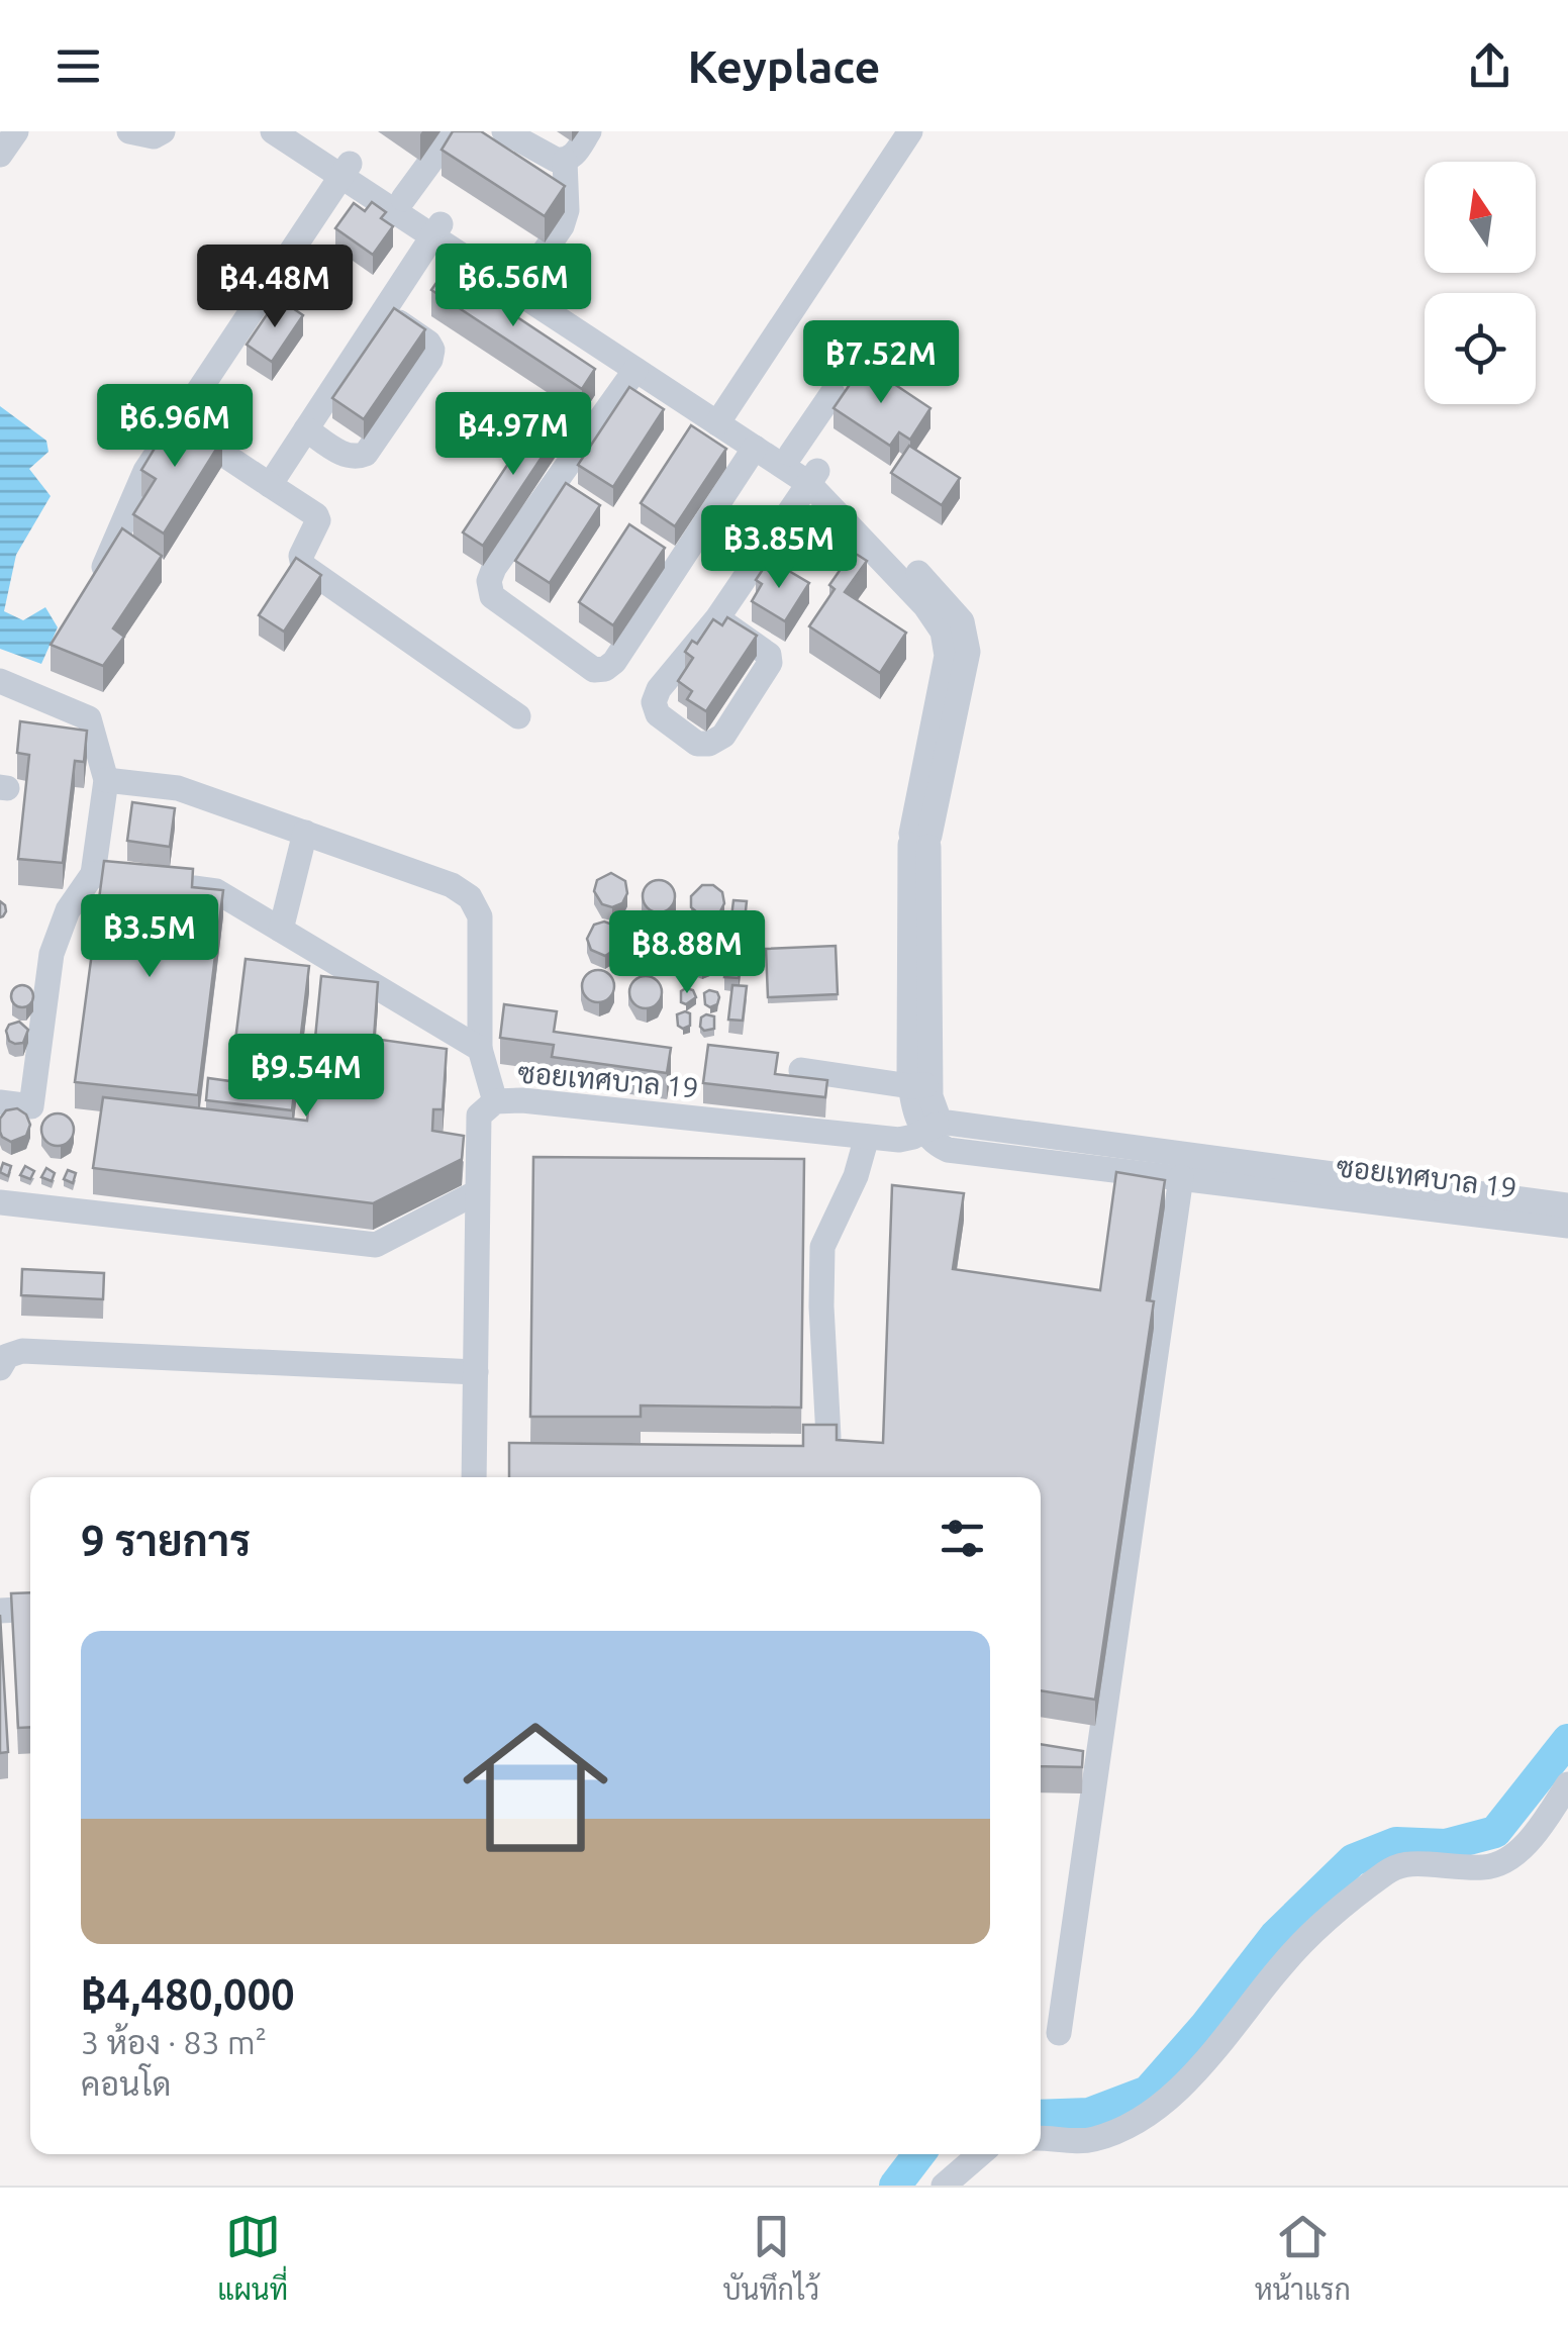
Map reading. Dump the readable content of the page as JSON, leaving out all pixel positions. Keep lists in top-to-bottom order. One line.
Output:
{"streets":{"street":["ซอยเทศบาล 19"]},"north":"top","page":{"header":"Keyplace","price":["฿6.56M","฿4.48M","฿7.52M","฿6.96M","฿4.97M","฿3.85M","฿3.5M","฿8.88M","฿9.54M"],"heading":"9 รายการ","list":[{"name":"฿4,480,000","note":"3 ห้อง · 83 m² · คอนโด"}],"tabs":["แผนที่","บันทึกไว้","หน้าแรก"]}}
